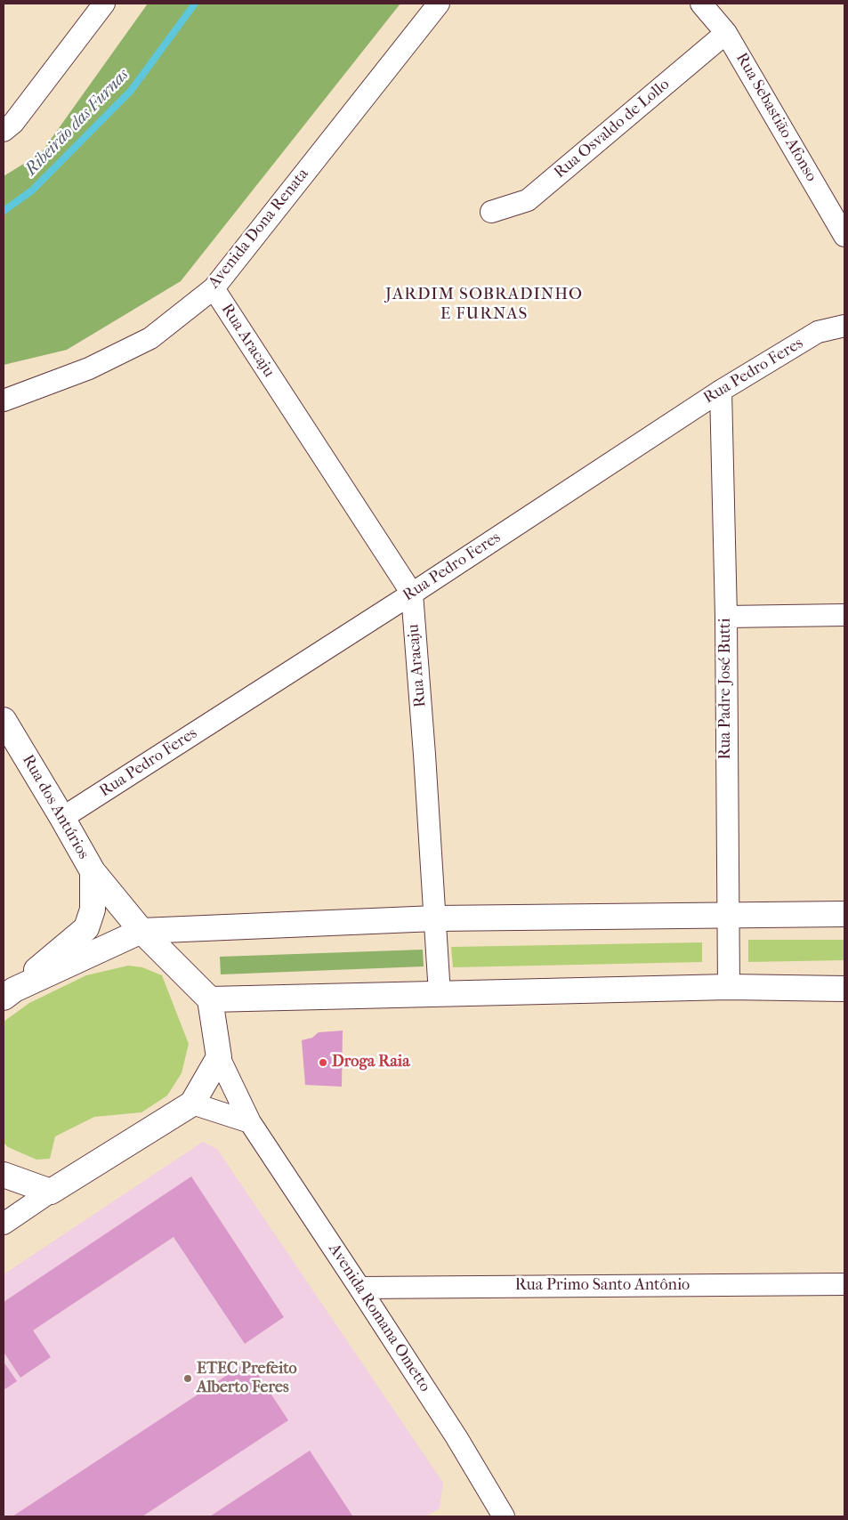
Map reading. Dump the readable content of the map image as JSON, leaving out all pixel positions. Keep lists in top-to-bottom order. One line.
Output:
{"streets":{"street":["Rua Sebastião Afonso","Rua Osvaldo de Lollo","Avenida Dona Renata","Rua Aracaju","Rua Pedro Feres","Rua Padre José Butti","Rua dos Antúrios","Rua Primo Santo Antônio","Avenida Romana Ometto"]},"crossings":[["Rua Sebastião Afonso","Rua Osvaldo de Lollo"],["Avenida Dona Renata","Rua Aracaju"],["Rua Aracaju","Rua Pedro Feres"],["Rua Pedro Feres","Rua Padre José Butti"],["Rua Pedro Feres","Rua dos Antúrios"],["Rua Primo Santo Antônio","Avenida Romana Ometto"]],"districts":["JARDIM SOBRADINHO E FURNAS"],"water":["Ribeirão das Furnas"],"places":["Droga Raia","ETEC Prefeito Alberto Feres"]}
